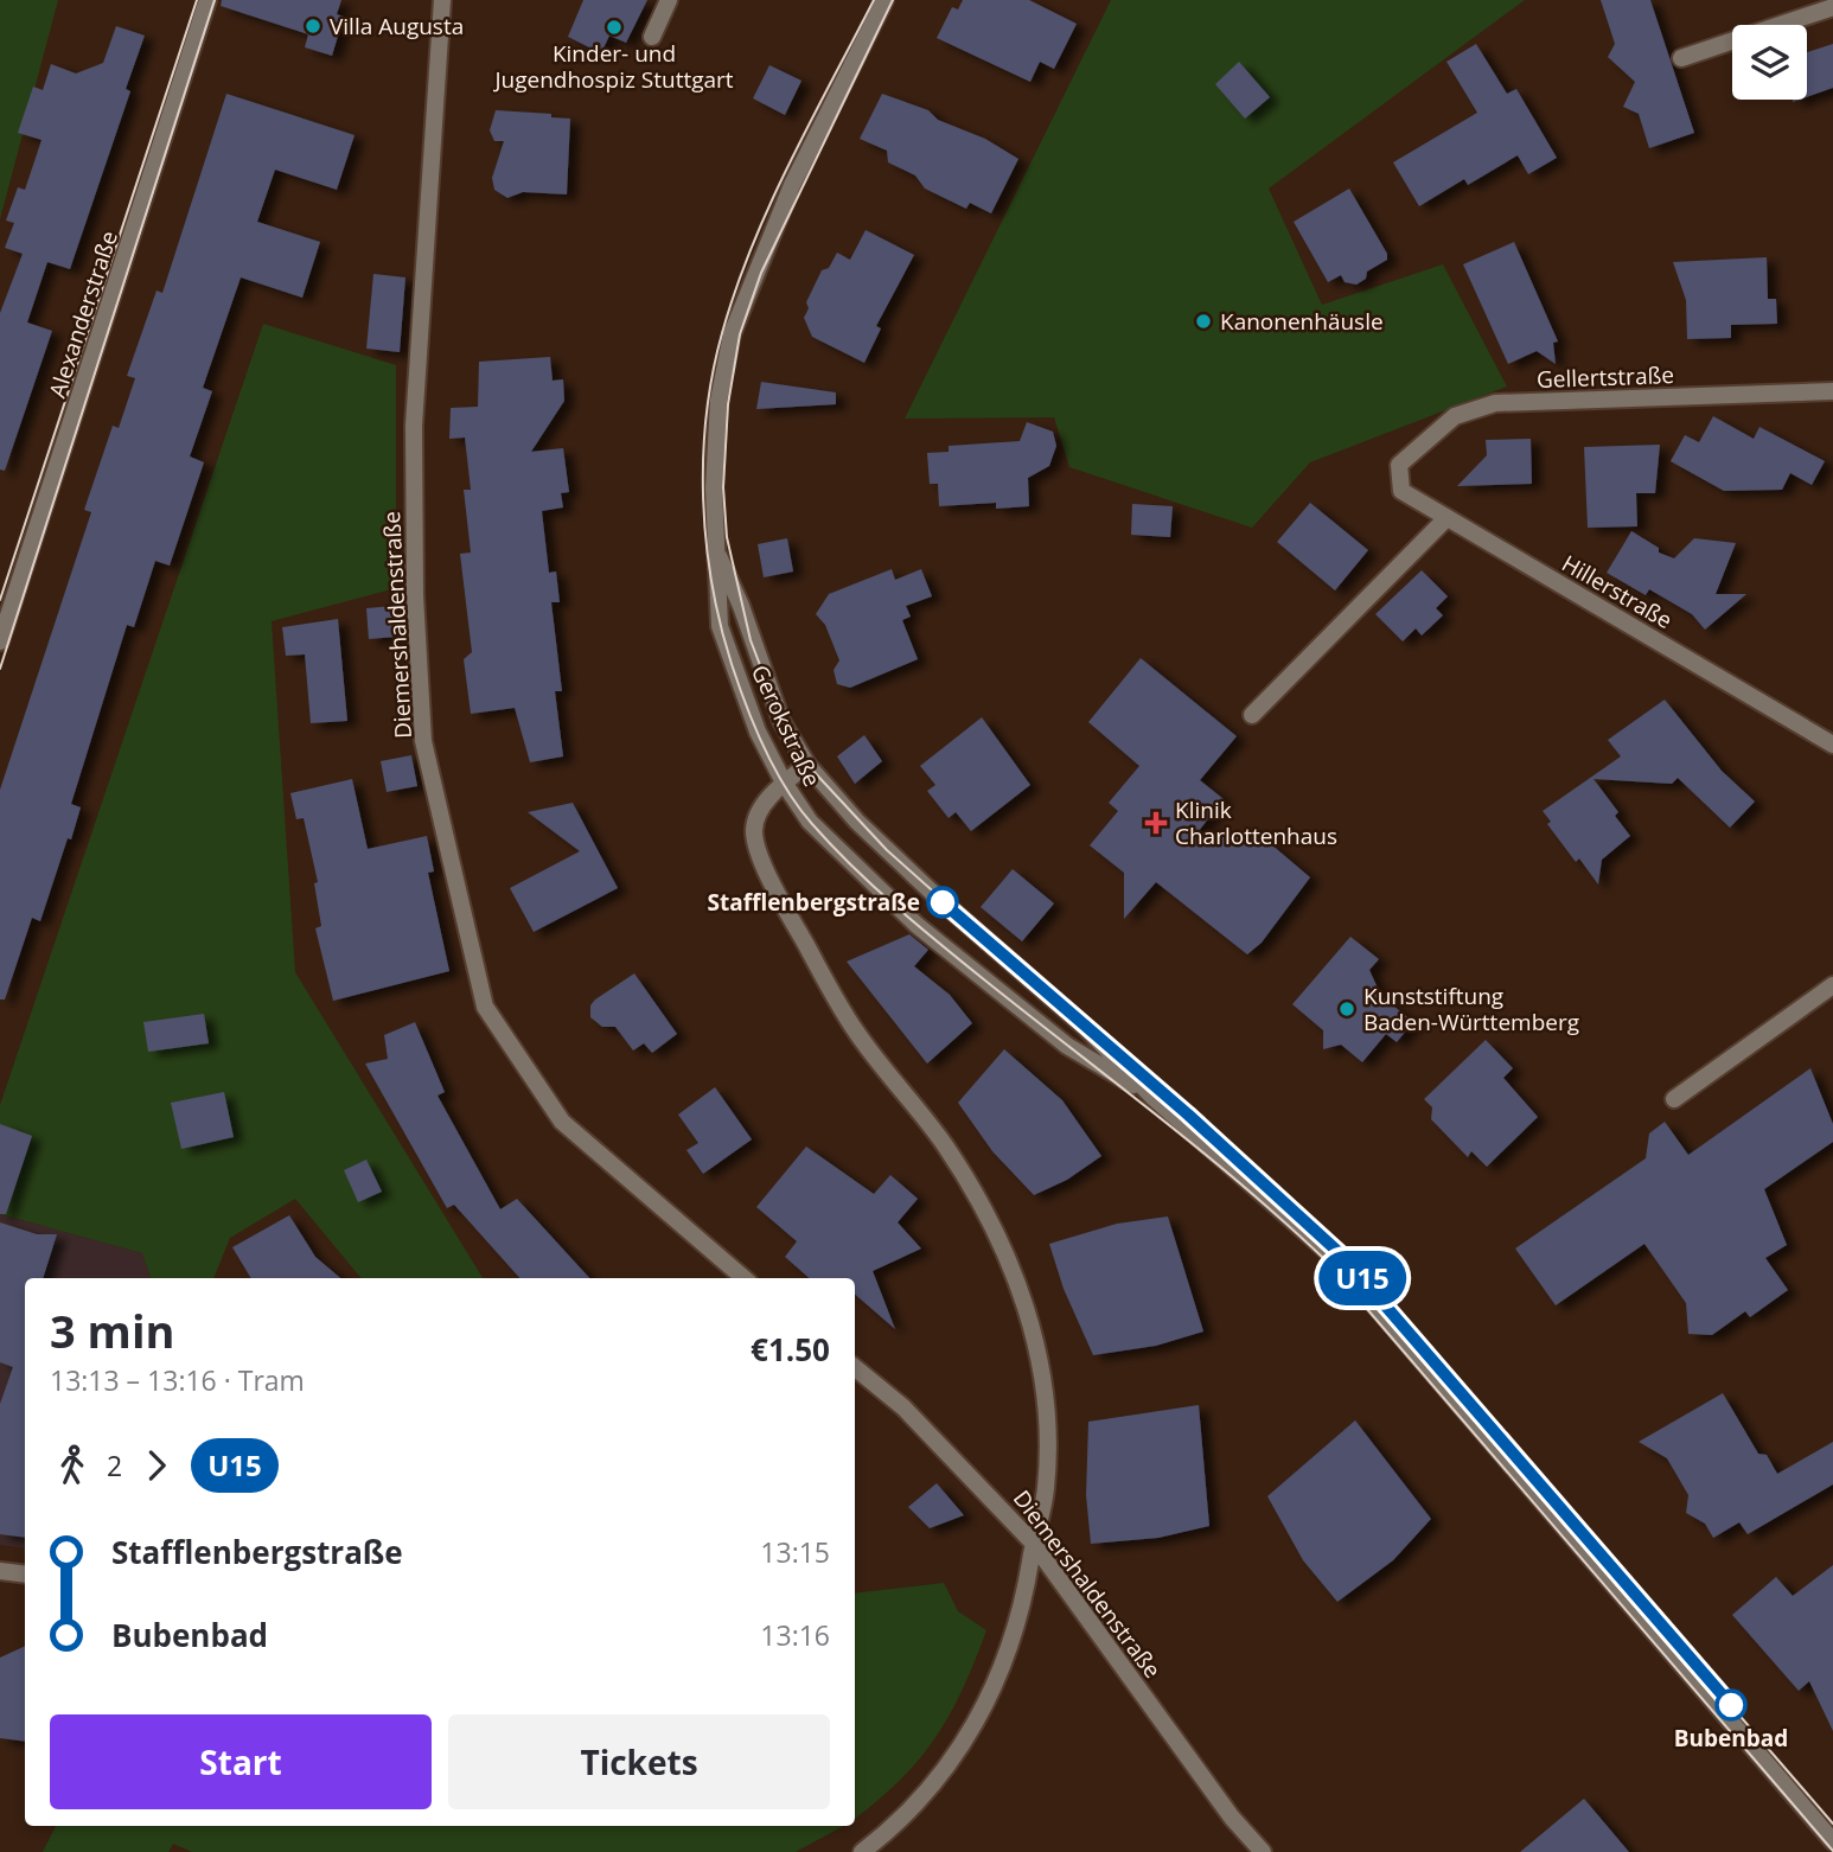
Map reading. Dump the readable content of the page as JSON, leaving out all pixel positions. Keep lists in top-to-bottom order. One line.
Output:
{"streets":{"street":["Alexanderstraße","Gellertstraße","Hillerstraße","Diemershaldenstraße","Gerokstraße"]},"crossings":[["Gellertstraße","Hillerstraße"]],"places":{"other":["Villa Augusta","Kinder- und Jugendhospiz Stuttgart","Kanonenhäusle","Stafflenbergstraße","Kunststiftung Baden-Württemberg","Bubenbad"],"health":["Klinik Charlottenhaus"]},"lines":["tram line U15"],"page":{"on_map":"U15","heading":["3 min","13:13 – 13:16 · Tram","€1.50"],"legs":["2","U15"],"list":[{"name":"Stafflenbergstraße","value":"13:15"},{"name":"Bubenbad","value":"13:16"}],"buttons":["Start","Tickets"]}}
